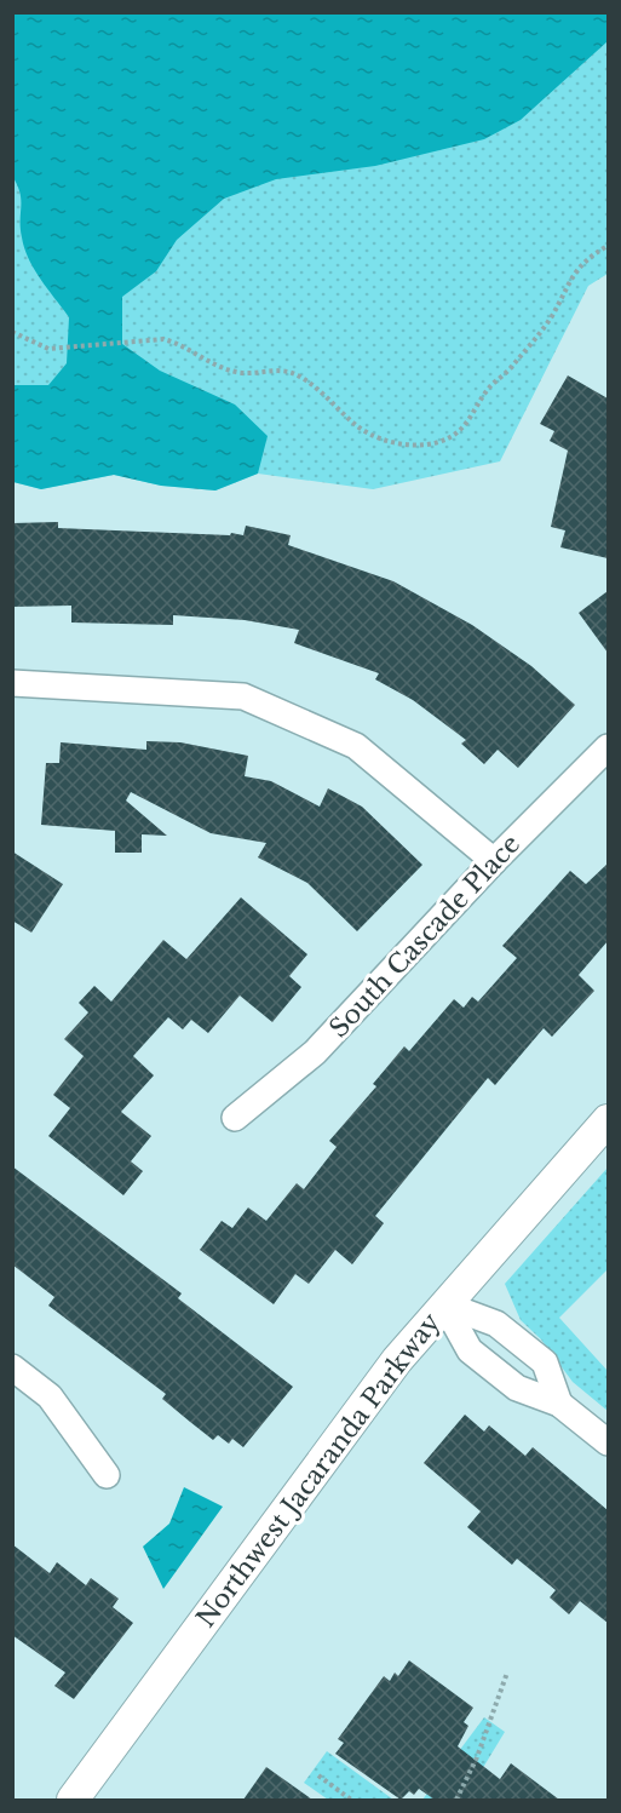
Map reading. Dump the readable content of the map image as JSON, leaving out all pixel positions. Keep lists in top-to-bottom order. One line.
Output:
{"streets":{"street":["South Cascade Place","Northwest Jacaranda Parkway"]}}
